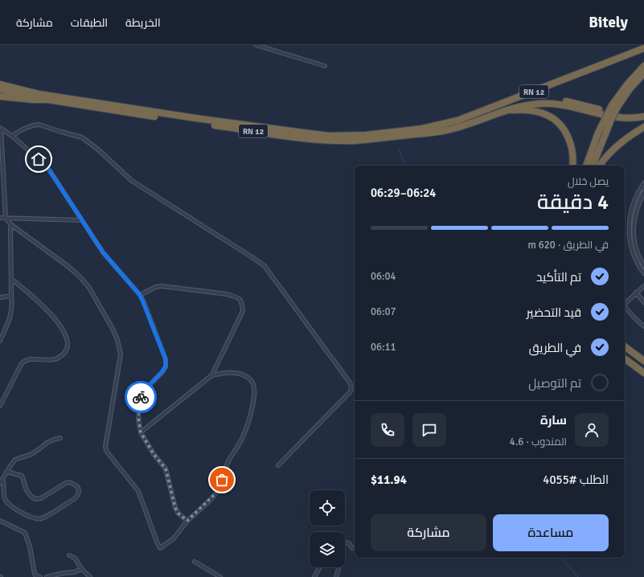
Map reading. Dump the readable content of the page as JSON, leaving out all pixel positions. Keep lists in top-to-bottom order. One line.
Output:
{"streets":{"highway":["RN 12"]},"page":{"header":"Bitely","nav":["الخريطة","الطبقات","مشاركة"],"heading":["4 دقيقة","يصل خلال","06:24–06:29"],"panel":["سارة","المندوب · 4.6","الطلب #4055","$11.94"],"bar":"في الطريق · 620 m","list":[["تم التأكيد","06:04"],["قيد التحضير","06:07"],["في الطريق","06:11"],"تم التوصيل"],"buttons":["مساعدة","مشاركة"]}}
